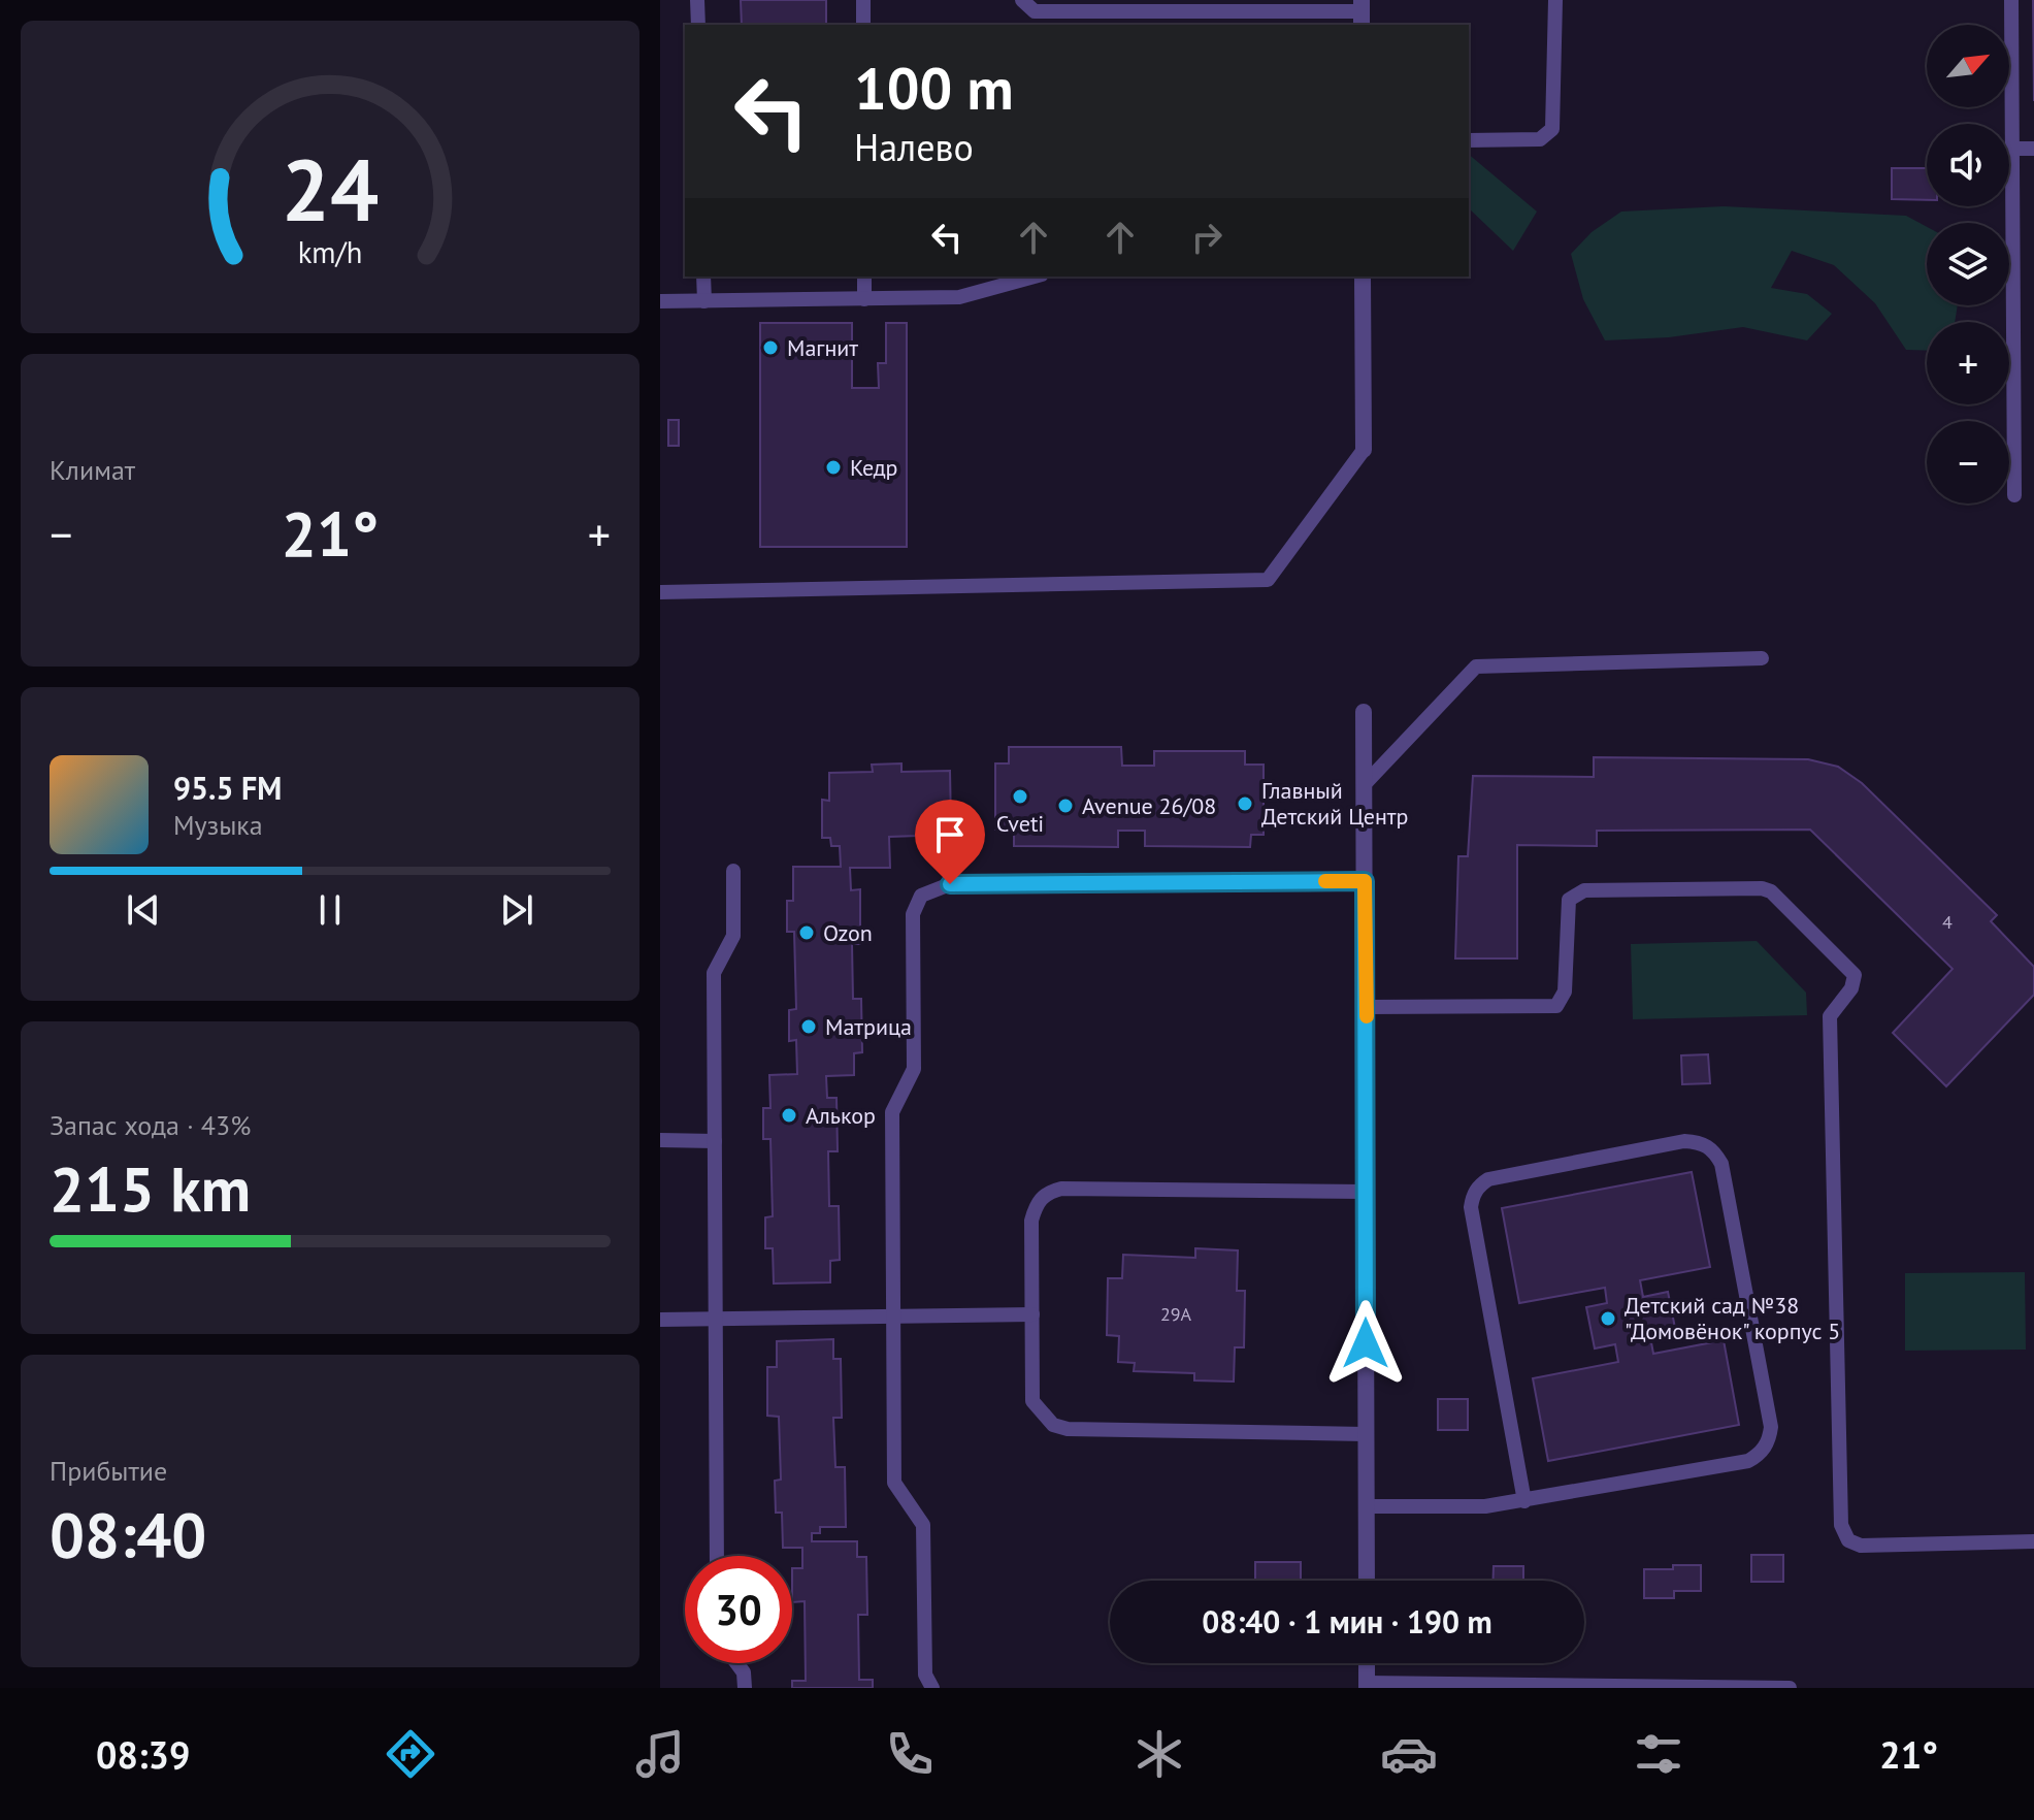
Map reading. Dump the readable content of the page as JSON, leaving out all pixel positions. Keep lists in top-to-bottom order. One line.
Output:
{"places":["Магнит","Кедр","Cveti","Главный Детский Центр","Avenue 26/08","Ozon","Матрица","Алькор","Детский сад №38 \"Домовёнок\" корпус 5"],"house_numbers":["4","29А"],"north":"top right","page":{"map_buttons":["+","−"],"turn":["100 m","Налево"],"tile":["Климат",["Запас хода · 43%","215 km"],["Прибытие","08:40"]],"heat":["−","21°","+"],"song":["95.5 FM","Музыка"],"limit":"30","trip":"08:40 · 1 мин · 190 m","tabs":["08:39","21°"],"gauge":["24","km/h"]}}
